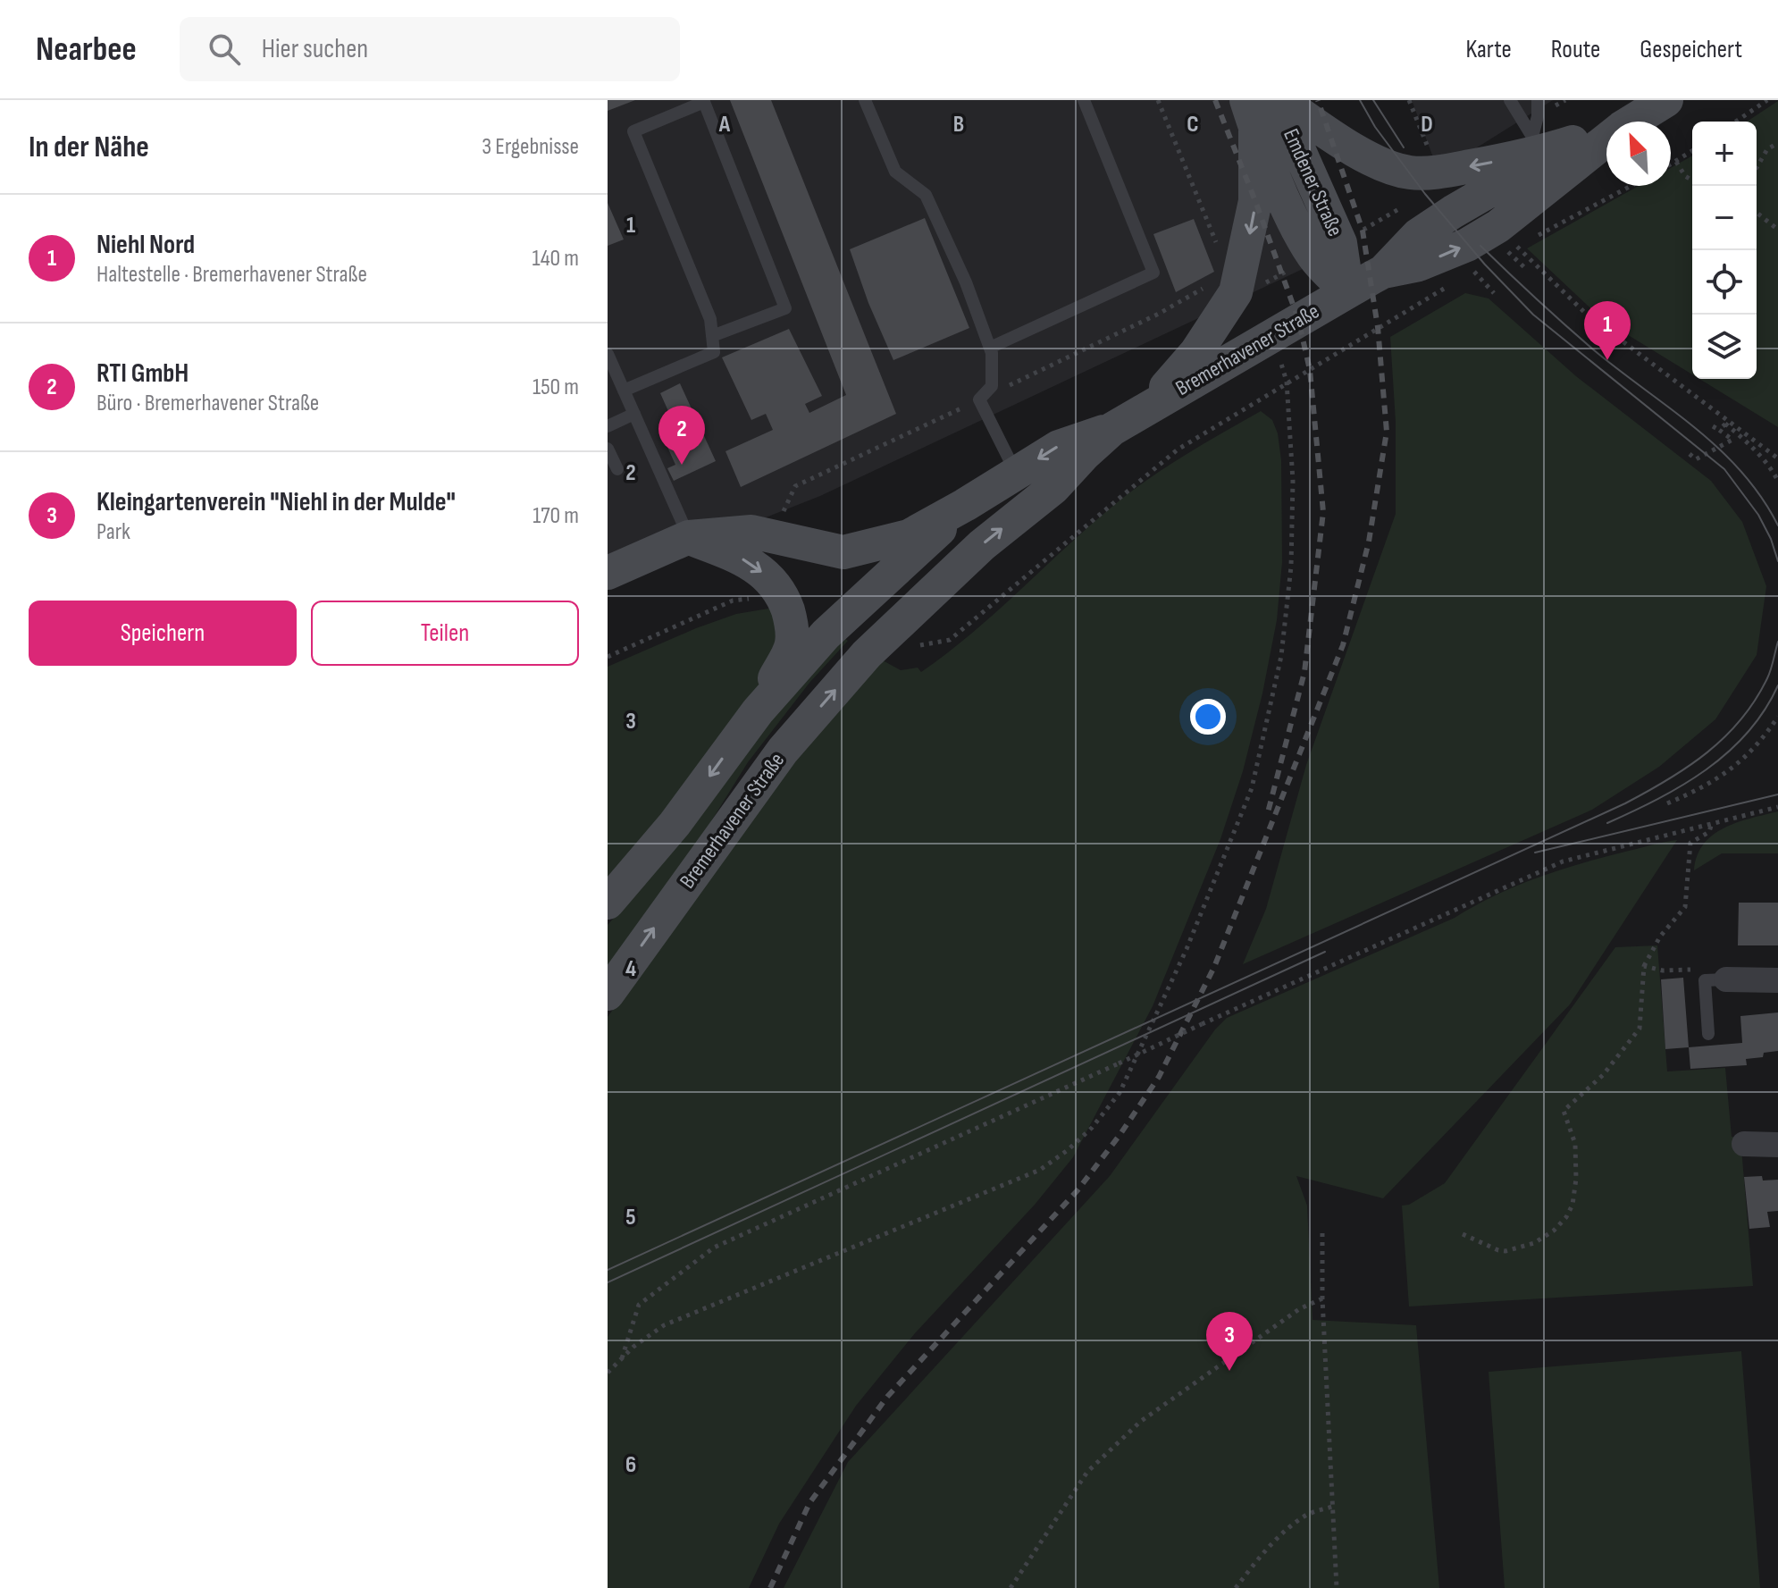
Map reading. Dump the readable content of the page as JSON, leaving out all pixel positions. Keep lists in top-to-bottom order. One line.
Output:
{"streets":{"street":["Emdener Straße","Bremerhavener Straße"]},"crossings":[["Emdener Straße","Bremerhavener Straße"]],"north":"top left","page":{"header":"Nearbee","search":"Hier suchen","nav":["Karte","Route","Gespeichert"],"heading":["In der Nähe","3 Ergebnisse"],"map_buttons":["+","−"],"list":[{"mark":"1","name":"Niehl Nord","note":"Haltestelle · Bremerhavener Straße","value":"140 m"},{"mark":"2","name":"RTI GmbH","note":"Büro · Bremerhavener Straße","value":"150 m"},{"mark":"3","name":"Kleingartenverein \"Niehl in der Mulde\"","note":"Park","value":"170 m"}],"pins":["1","2","3"],"buttons":["Speichern","Teilen"]},"grid":{"columns":["A","B","C","D"],"rows":["1","2","3","4","5","6"]}}
